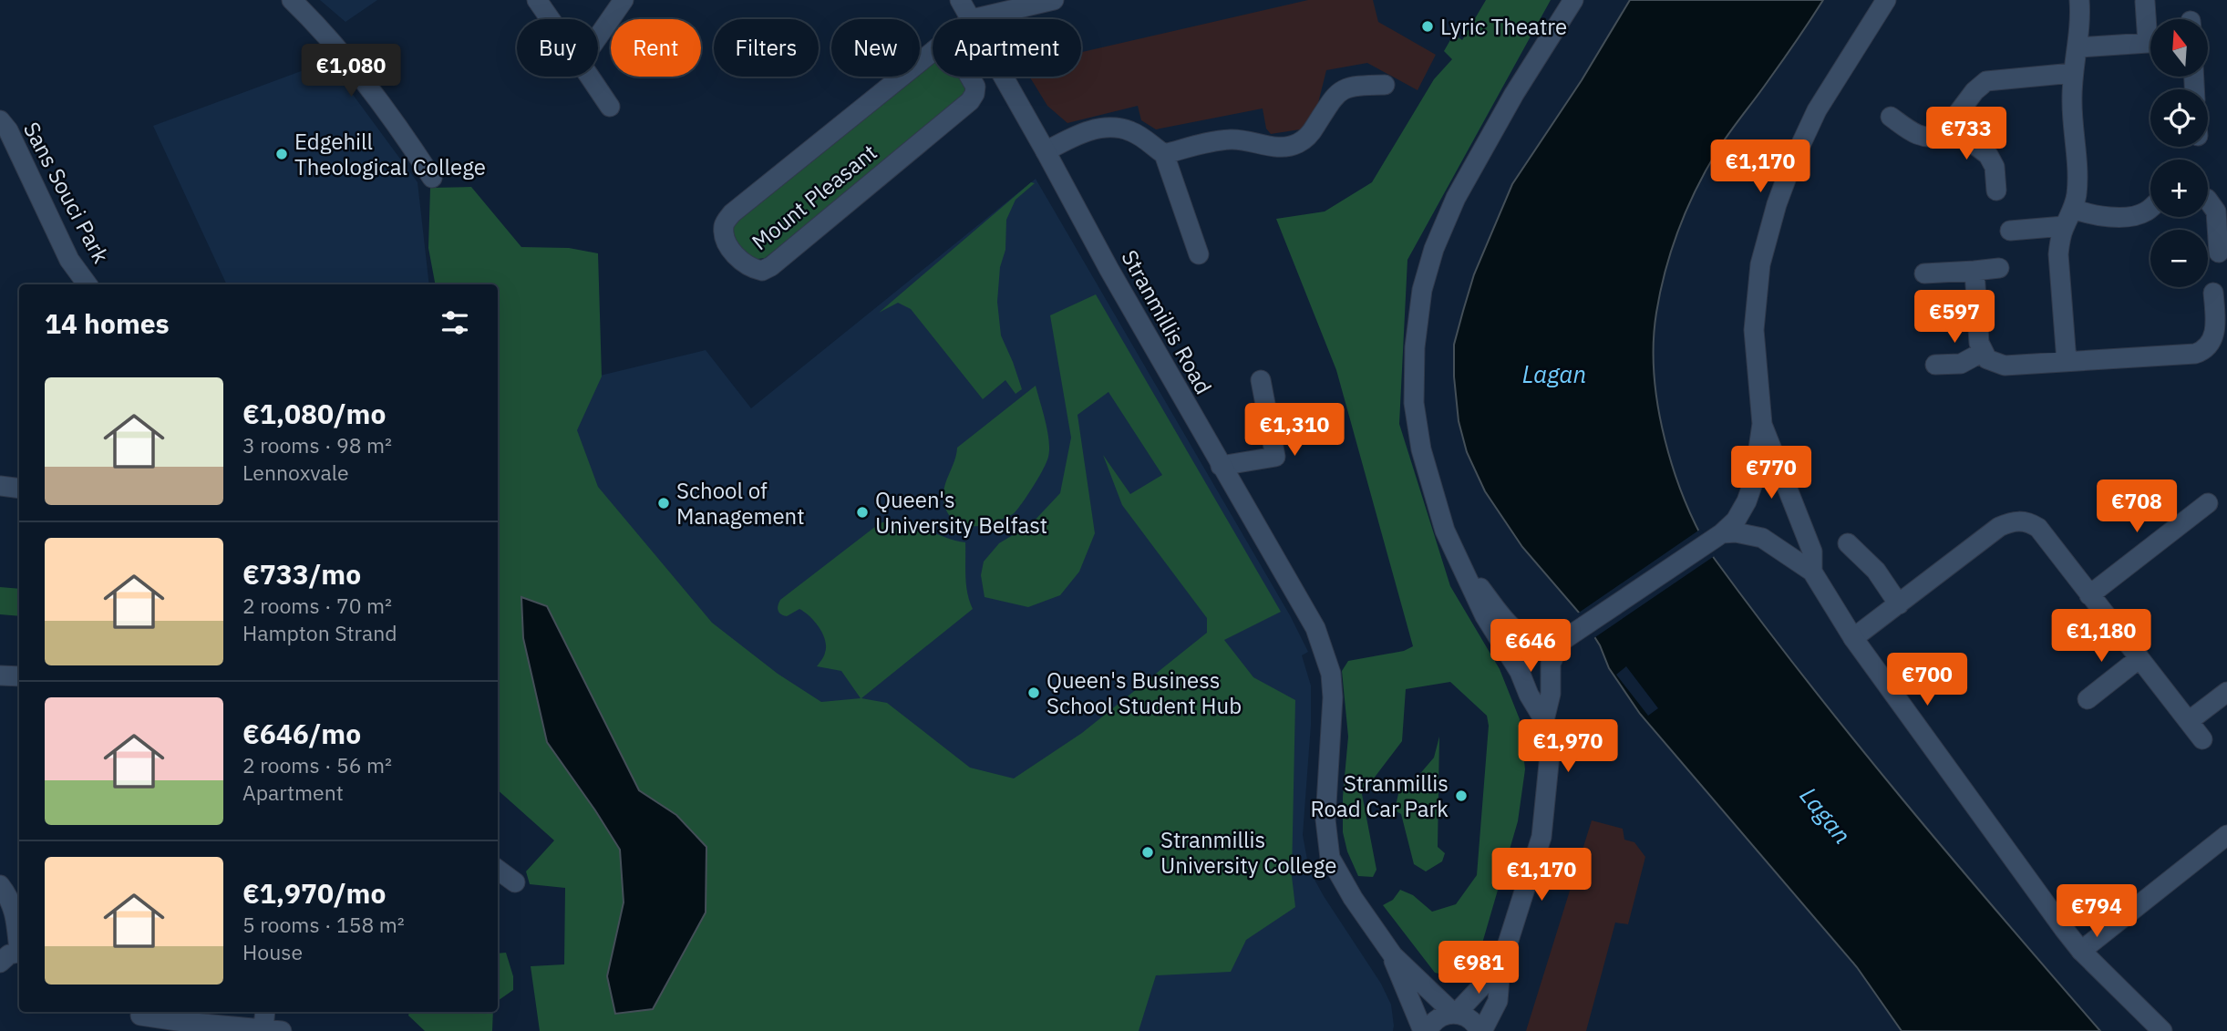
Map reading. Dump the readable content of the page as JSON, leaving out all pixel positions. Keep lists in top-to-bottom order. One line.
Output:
{"streets":{"street":["Sans Souci Park","Mount Pleasant","Stranmillis Road"]},"water":["Lagan"],"places":["Lyric Theatre","Edgehill Theological College","School of Management","Queen's University Belfast","Queen's Business School Student Hub","Stranmillis Road Car Park","Stranmillis University College"],"north":"top","page":{"map_buttons":["+","−"],"chip":["Buy","Rent","Filters","New","Apartment"],"price":["€1,080","€733","€1,170","€597","€1,310","€770","€708","€1,180","€646","€700","€1,970","€1,170","€794","€981"],"heading":"14 homes","list":[{"name":"€1,080/mo","note":"3 rooms · 98 m² · Lennoxvale"},{"name":"€733/mo","note":"2 rooms · 70 m² · Hampton Strand"},{"name":"€646/mo","note":"2 rooms · 56 m² · Apartment"},{"name":"€1,970/mo","note":"5 rooms · 158 m² · House"}]}}
